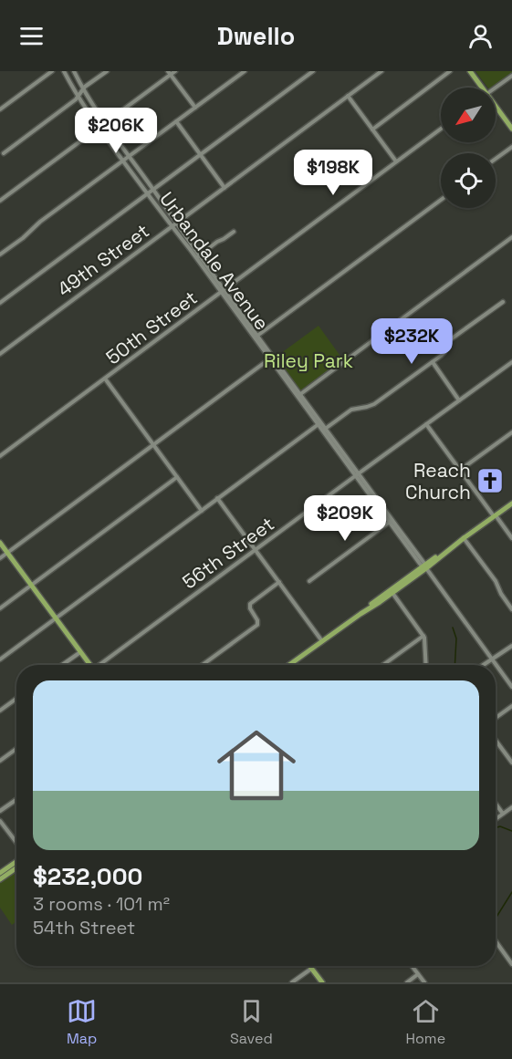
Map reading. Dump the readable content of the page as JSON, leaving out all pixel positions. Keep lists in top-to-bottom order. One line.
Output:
{"streets":{"street":["49th Street","Urbandale Avenue","50th Street","56th Street"]},"crossings":[["49th Street","Urbandale Avenue"],["Urbandale Avenue","50th Street"],["Urbandale Avenue","56th Street"]],"parks":["Riley Park"],"places":{"church":["Reach Church"]},"north":"bottom left","page":{"header":"Dwello","price":["$206K","$198K","$232K","$209K"],"list":[{"name":"$232,000","note":"3 rooms · 101 m² · 54th Street"}],"tabs":["Map","Saved","Home"]}}
